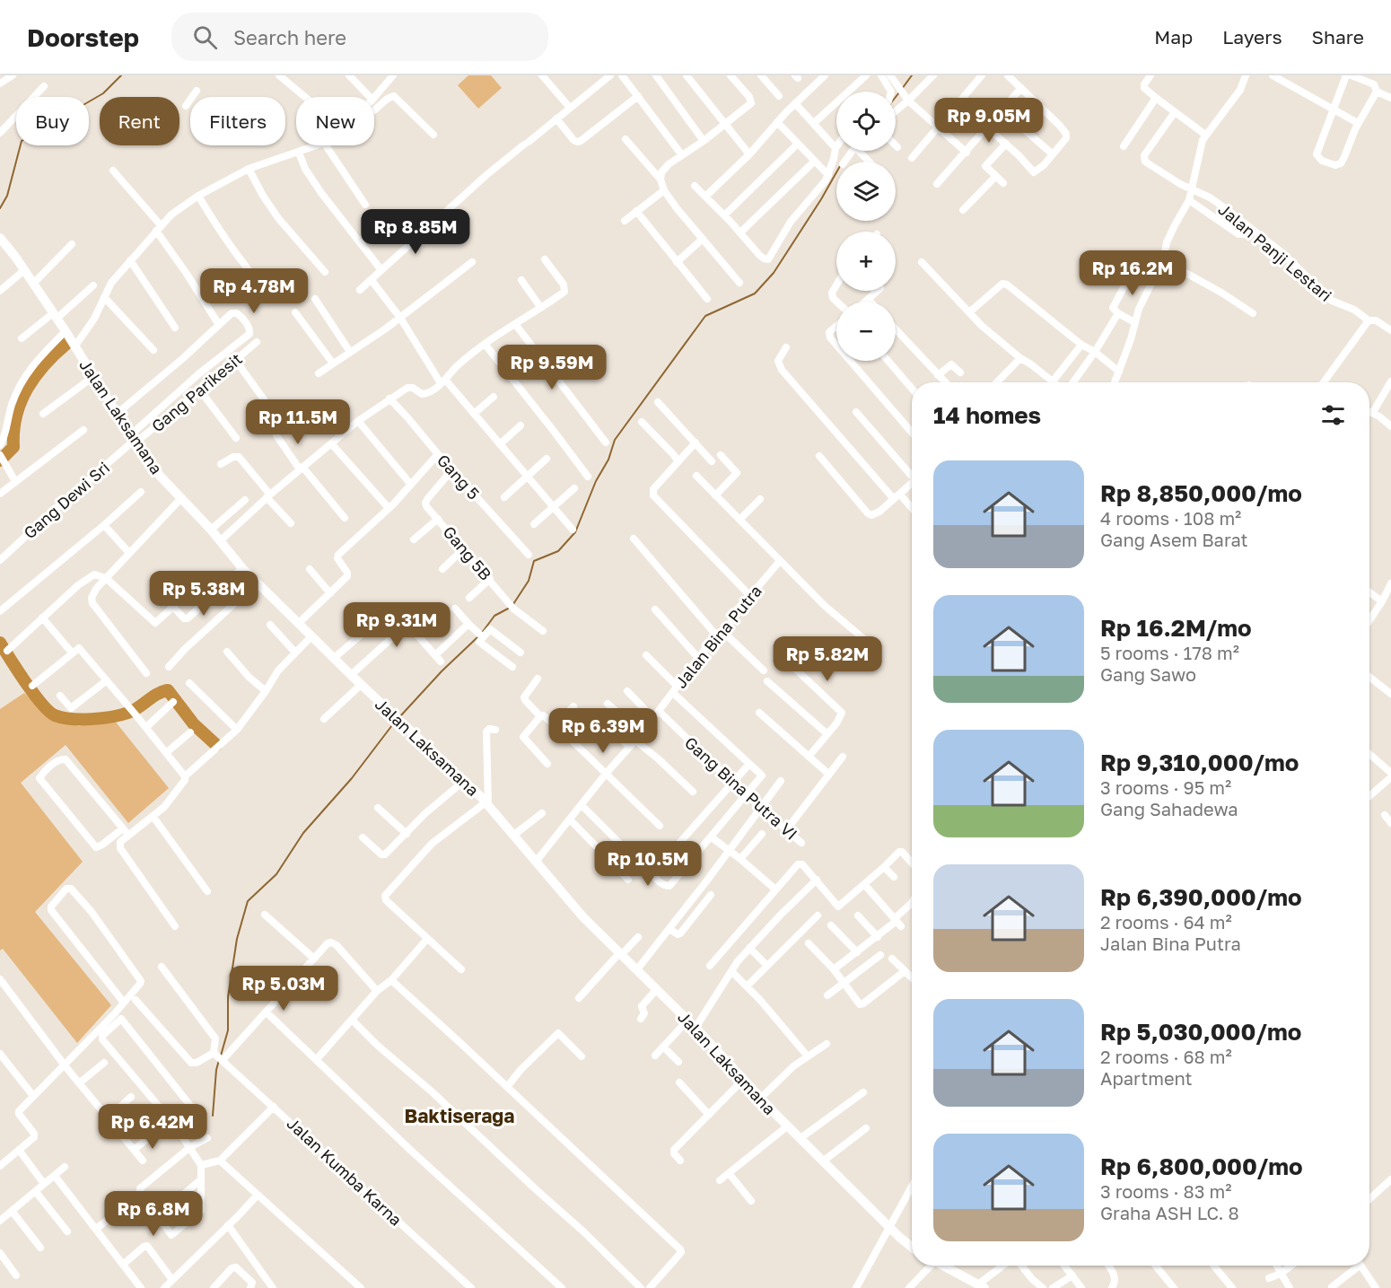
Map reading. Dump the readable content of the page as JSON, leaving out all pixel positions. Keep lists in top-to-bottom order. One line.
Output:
{"streets":{"main road":["Jalan Laksamana"],"street":["Jalan Panji Lestari","Gang Parikesit","Gang 5","Gang Dewi Sri","Gang 5B","Jalan Bina Putra","Gang Bina Putra VI","Jalan Kumba Karna"]},"crossings":[["Gang Parikesit","Jalan Laksamana"],["Gang Parikesit","Gang Dewi Sri"],["Jalan Laksamana","Gang Dewi Sri"],["Jalan Laksamana","Jalan Bina Putra"],["Gang 5","Gang 5B"],["Jalan Bina Putra","Gang Bina Putra VI"]],"districts":["Baktiseraga"],"page":{"header":"Doorstep","search":"Search here","nav":["Map","Layers","Share"],"map_buttons":["+","−"],"chip":["Buy","Rent","Filters","New"],"price":["Rp 9.05M","Rp 8.85M","Rp 16.2M","Rp 4.78M","Rp 9.59M","Rp 11.5M","Rp 5.38M","Rp 9.31M","Rp 5.82M","Rp 6.39M","Rp 10.5M","Rp 5.03M","Rp 6.42M","Rp 6.8M"],"heading":"14 homes","list":[{"name":"Rp 8,850,000/mo","note":"4 rooms · 108 m² · Gang Asem Barat"},{"name":"Rp 16.2M/mo","note":"5 rooms · 178 m² · Gang Sawo"},{"name":"Rp 9,310,000/mo","note":"3 rooms · 95 m² · Gang Sahadewa"},{"name":"Rp 6,390,000/mo","note":"2 rooms · 64 m² · Jalan Bina Putra"},{"name":"Rp 5,030,000/mo","note":"2 rooms · 68 m² · Apartment"},{"name":"Rp 6,800,000/mo","note":"3 rooms · 83 m² · Graha ASH LC. 8"}]}}
